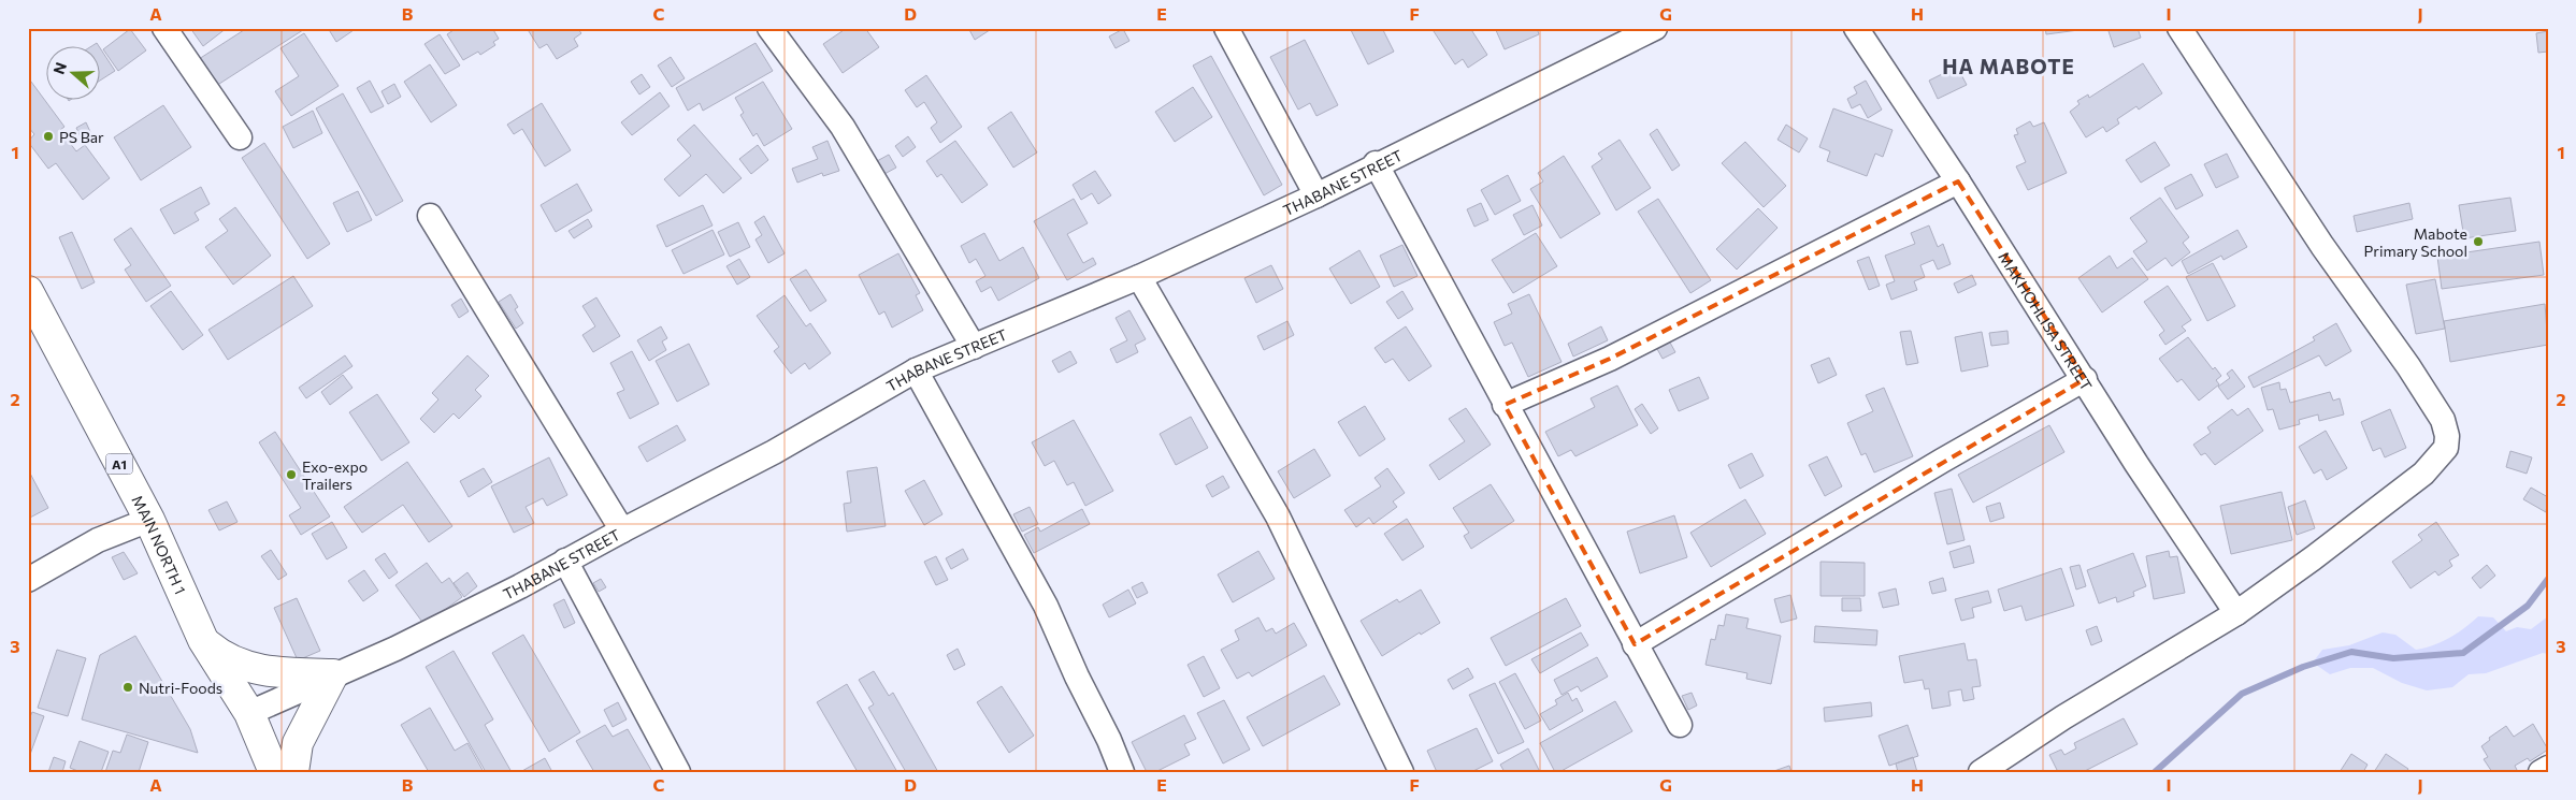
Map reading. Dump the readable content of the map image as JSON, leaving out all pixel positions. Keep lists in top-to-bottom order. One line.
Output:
{"streets":{"main road":["A1","MAIN NORTH 1"],"street":["THABANE STREET","MAKHOHLISA STREET"]},"crossings":[["THABANE STREET","MAIN NORTH 1"]],"districts":["HA MABOTE"],"places":["PS Bar","Mabote Primary School","Exo-expo Trailers","Nutri-Foods"],"north":"left","grid":{"columns":["A","B","C","D","E","F","G","H","I","J"],"rows":["1","2","3"]}}
